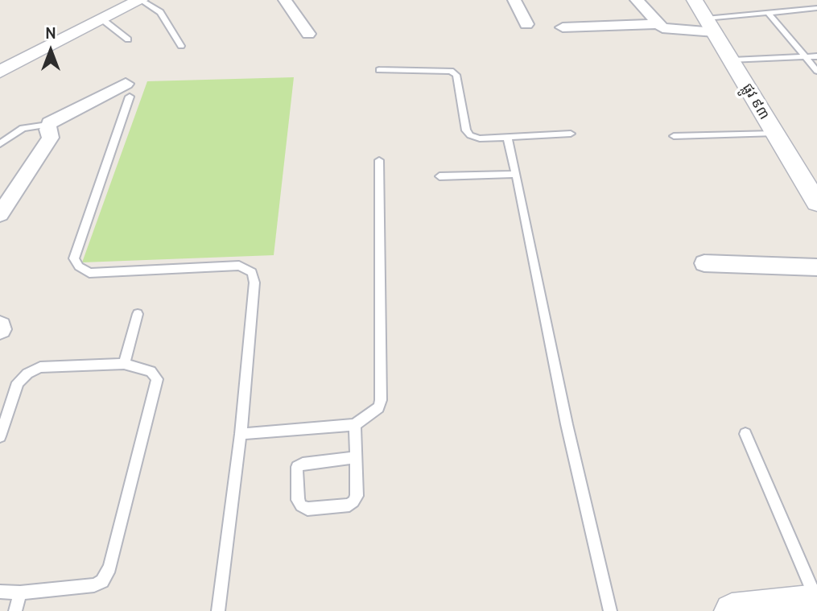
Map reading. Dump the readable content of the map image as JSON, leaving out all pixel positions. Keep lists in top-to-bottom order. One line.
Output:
{"streets":{"street":["ផ្លូវ ៩៣"]},"north":"top"}
